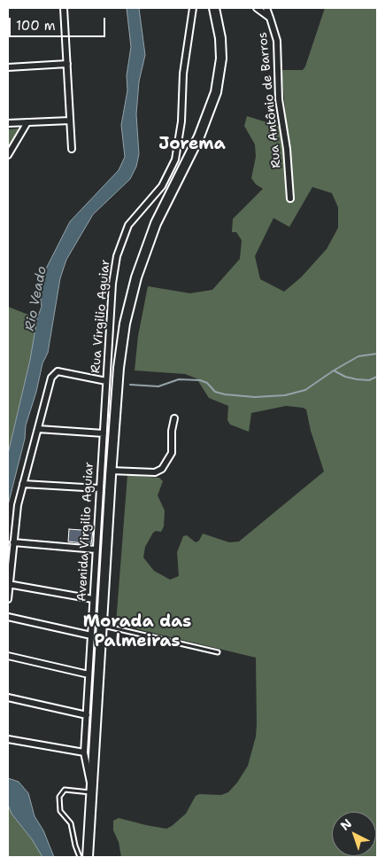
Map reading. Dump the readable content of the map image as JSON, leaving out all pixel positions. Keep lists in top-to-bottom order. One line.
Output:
{"streets":{"street":["Rua Antônio de Barros","Rua Virgilio Aguiar","Avenida Virgilio Aguiar"]},"crossings":[["Rua Virgilio Aguiar","Avenida Virgilio Aguiar"]],"districts":["Jorema","Morada das Palmeiras"],"water":["Rio Veado"],"scale_bar":"100 m","north":"top left"}
